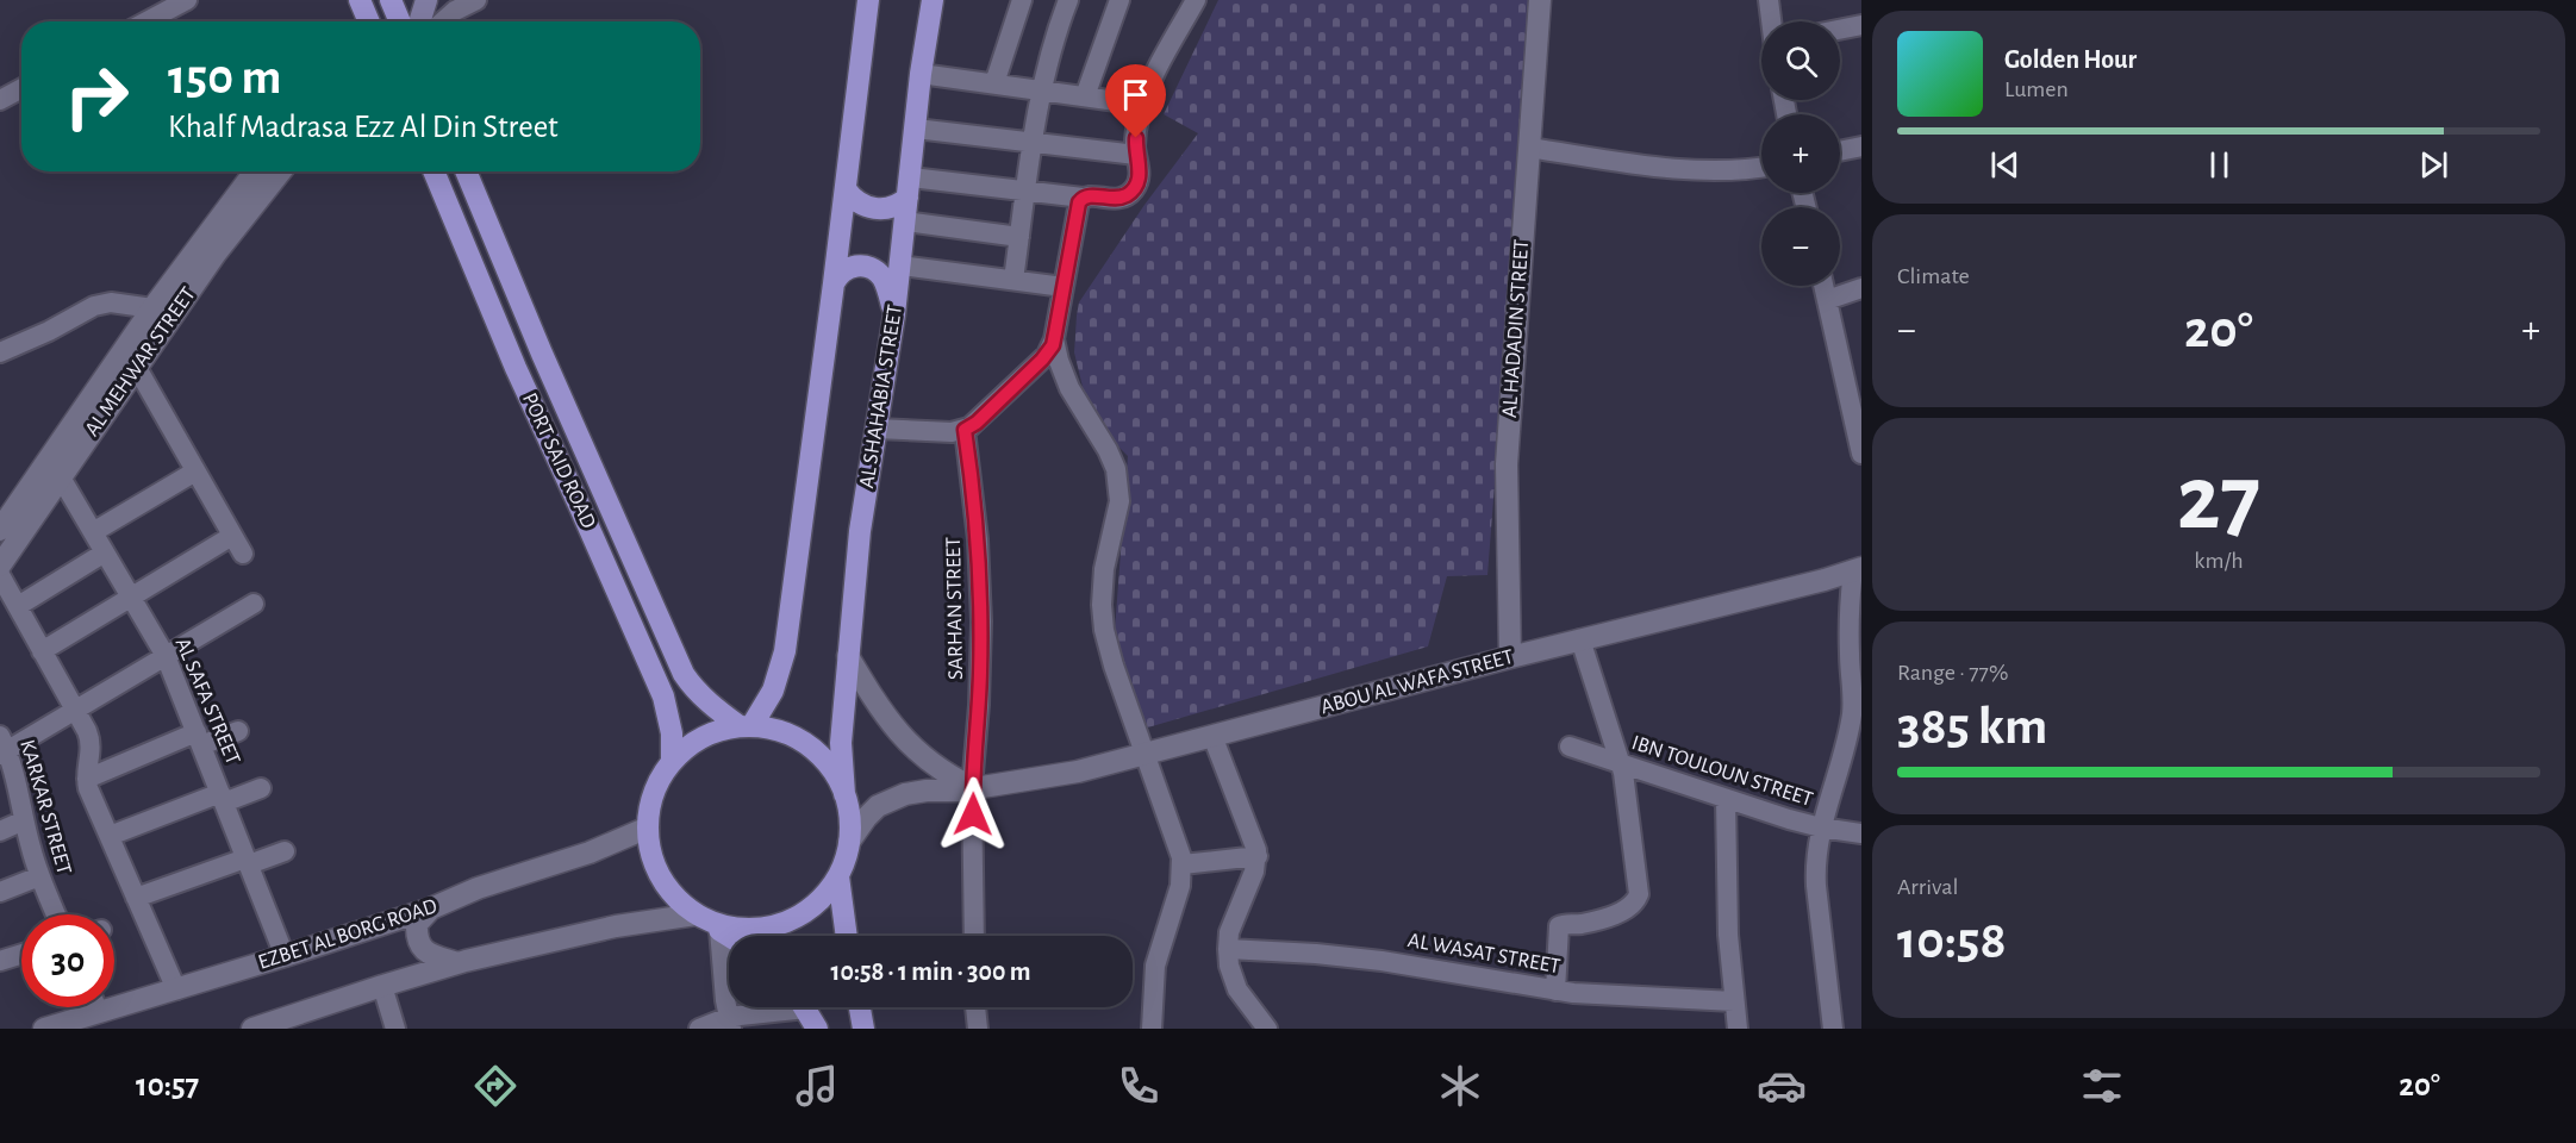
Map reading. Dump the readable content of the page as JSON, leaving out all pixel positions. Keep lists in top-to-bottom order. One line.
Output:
{"streets":{"highway":["AL SHAHABIA STREET","PORT SAID ROAD"],"street":["AL HADADIN STREET","AL MEHWAR STREET","SARHAN STREET","ABOU AL WAFA STREET","AL SAFA STREET","IBN TOULOUN STREET","KARKAR STREET","EZBET AL BORG ROAD","AL WASAT STREET"]},"crossings":[["AL HADADIN STREET","ABOU AL WAFA STREET"],["AL MEHWAR STREET","AL SAFA STREET"],["AL SHAHABIA STREET","PORT SAID ROAD"],["AL SHAHABIA STREET","ABOU AL WAFA STREET"],["AL SHAHABIA STREET","EZBET AL BORG ROAD"],["PORT SAID ROAD","ABOU AL WAFA STREET"],["PORT SAID ROAD","EZBET AL BORG ROAD"],["SARHAN STREET","ABOU AL WAFA STREET"],["ABOU AL WAFA STREET","EZBET AL BORG ROAD"],["AL SAFA STREET","EZBET AL BORG ROAD"]],"page":{"map_buttons":["+","−"],"turn":["150 m","Khalf Madrasa Ezz Al Din Street"],"song":["Golden Hour","Lumen"],"tile":["Climate",["27","km/h"],["Range · 77%","385 km"],["Arrival","10:58"]],"heat":["−","20°","+"],"limit":"30","trip":"10:58 · 1 min · 300 m","tabs":["10:57","20°"]}}
